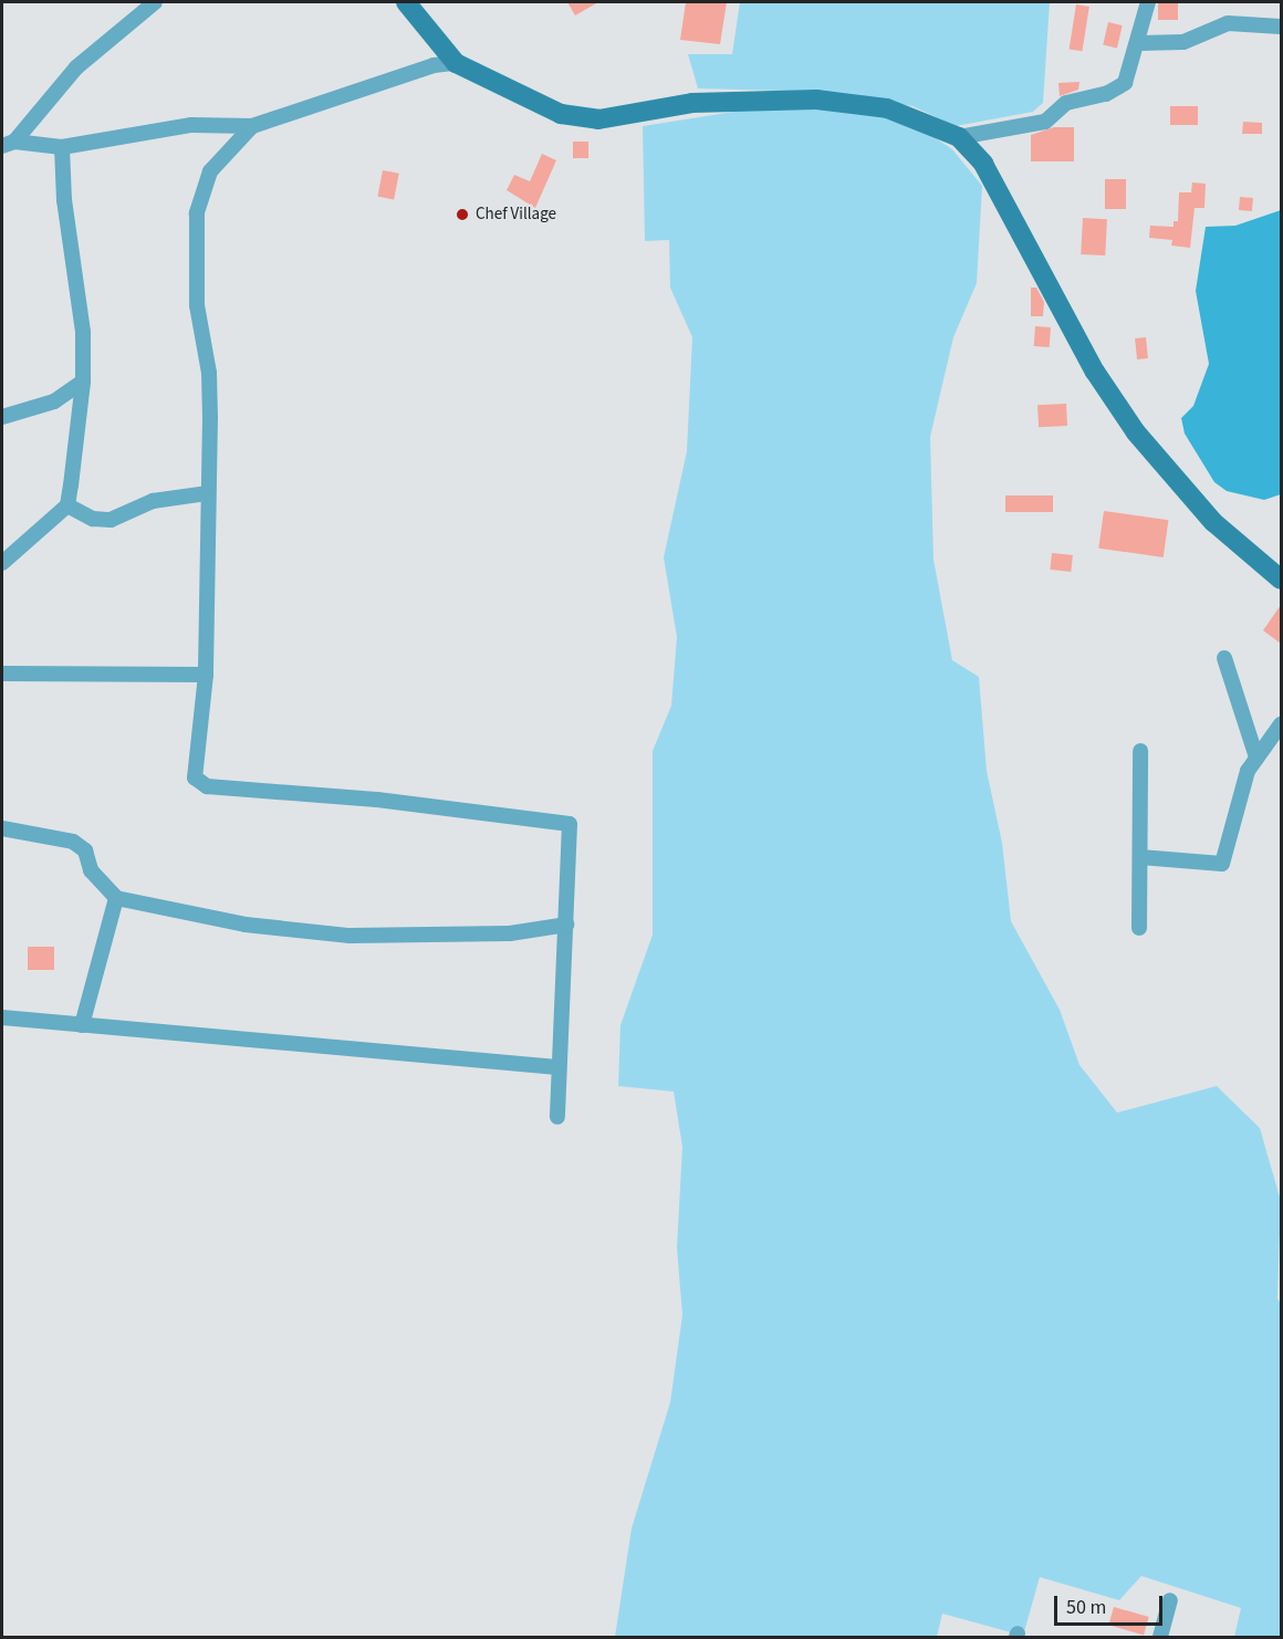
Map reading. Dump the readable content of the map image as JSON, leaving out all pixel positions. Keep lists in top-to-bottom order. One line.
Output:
{"places":["Chef Village"],"scale_bar":"50 m"}
